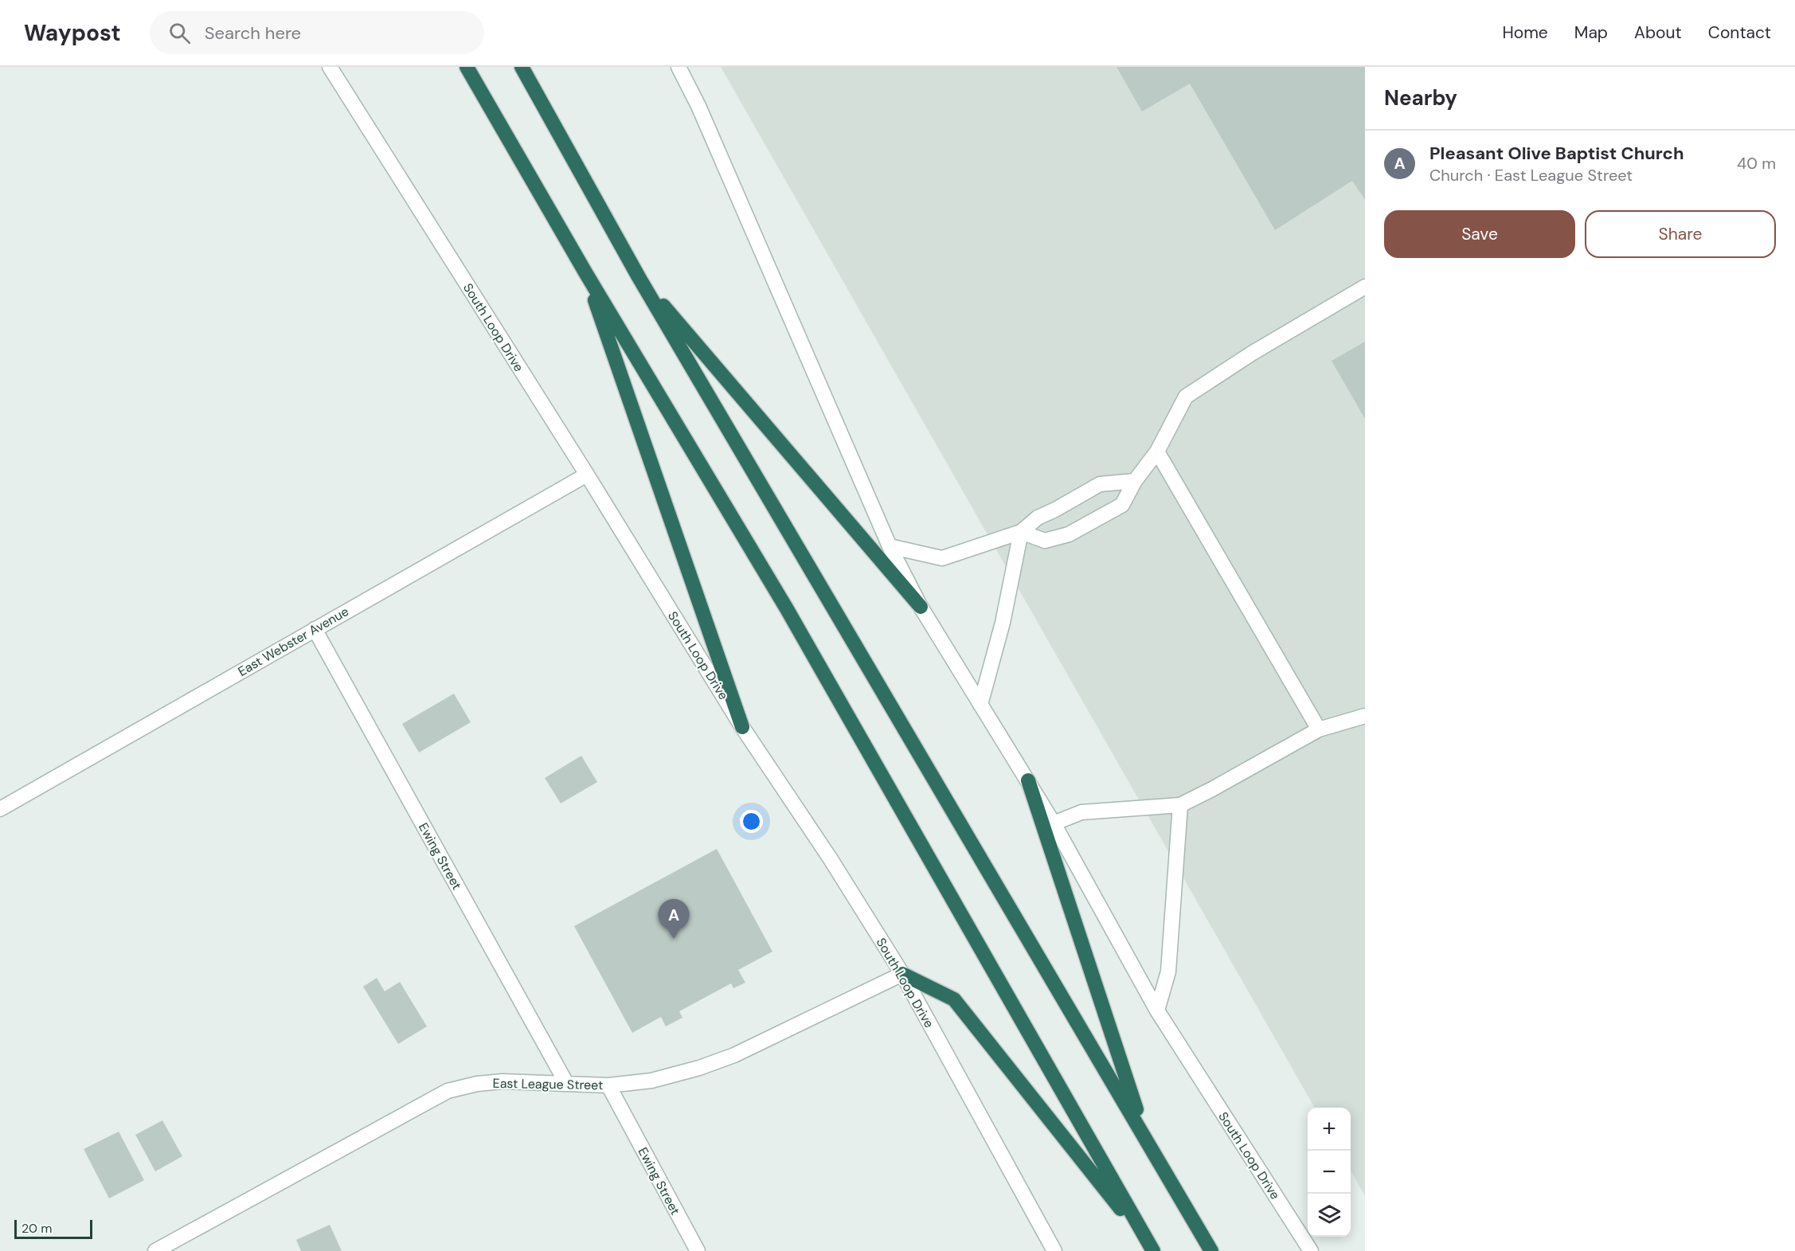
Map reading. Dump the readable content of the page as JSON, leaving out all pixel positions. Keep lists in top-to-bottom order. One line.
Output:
{"streets":{"street":["South Loop Drive","East Webster Avenue","Ewing Street","East League Street"]},"crossings":[["South Loop Drive","East Webster Avenue"],["South Loop Drive","East League Street"],["East Webster Avenue","Ewing Street"],["Ewing Street","East League Street"]],"scale_bar":"20 m","page":{"header":"Waypost","search":"Search here","nav":["Home","Map","About","Contact"],"heading":"Nearby","list":[{"mark":"A","name":"Pleasant Olive Baptist Church","note":"Church · East League Street","value":"40 m"}],"buttons":["Save","Share"],"pins":"A","map_buttons":["+","−"],"scale":"20 m"}}
